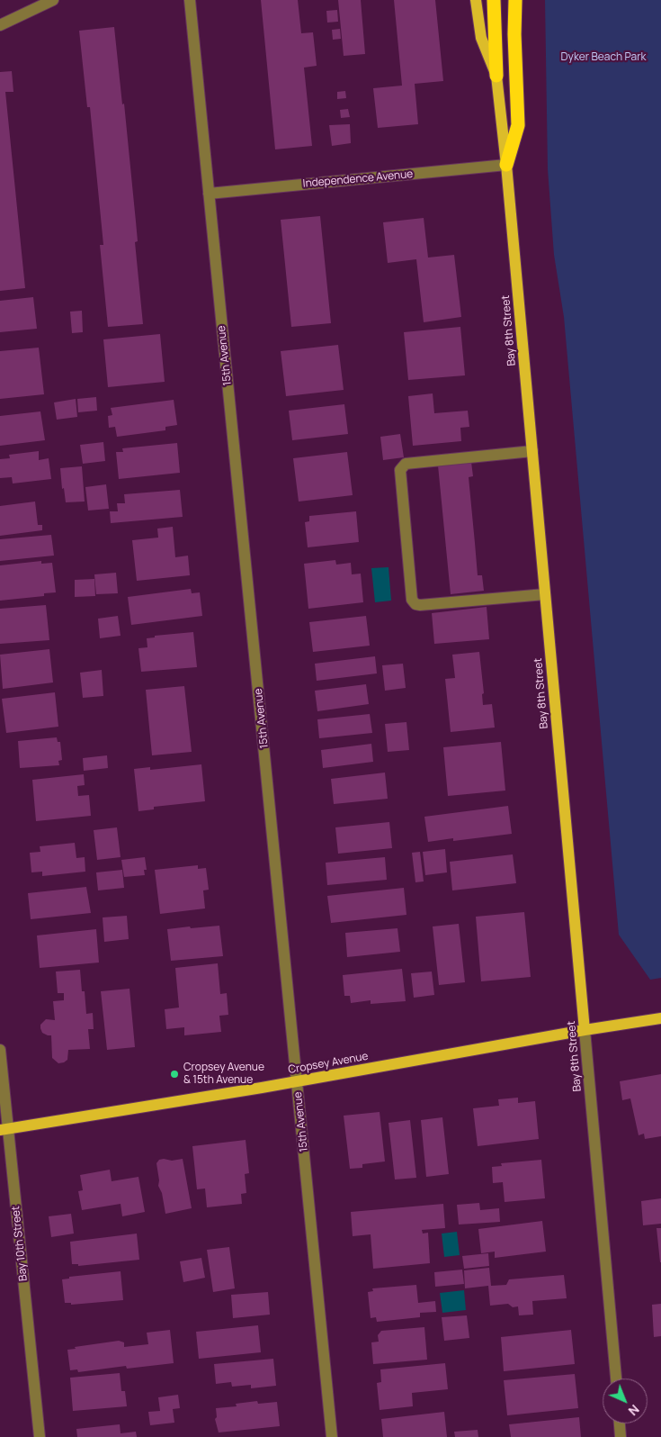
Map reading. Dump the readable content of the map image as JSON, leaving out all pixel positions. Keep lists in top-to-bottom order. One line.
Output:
{"streets":{"main road":["Bay 8th Street","Cropsey Avenue"],"street":["Independence Avenue","15th Avenue","Bay 10th Street"]},"crossings":[["Independence Avenue","Bay 8th Street"],["Independence Avenue","15th Avenue"],["Bay 8th Street","Cropsey Avenue"],["15th Avenue","Cropsey Avenue"],["Cropsey Avenue","Bay 10th Street"]],"parks":["Dyker Beach Park"],"places":["Cropsey Avenue & 15th Avenue"],"north":"bottom right"}
